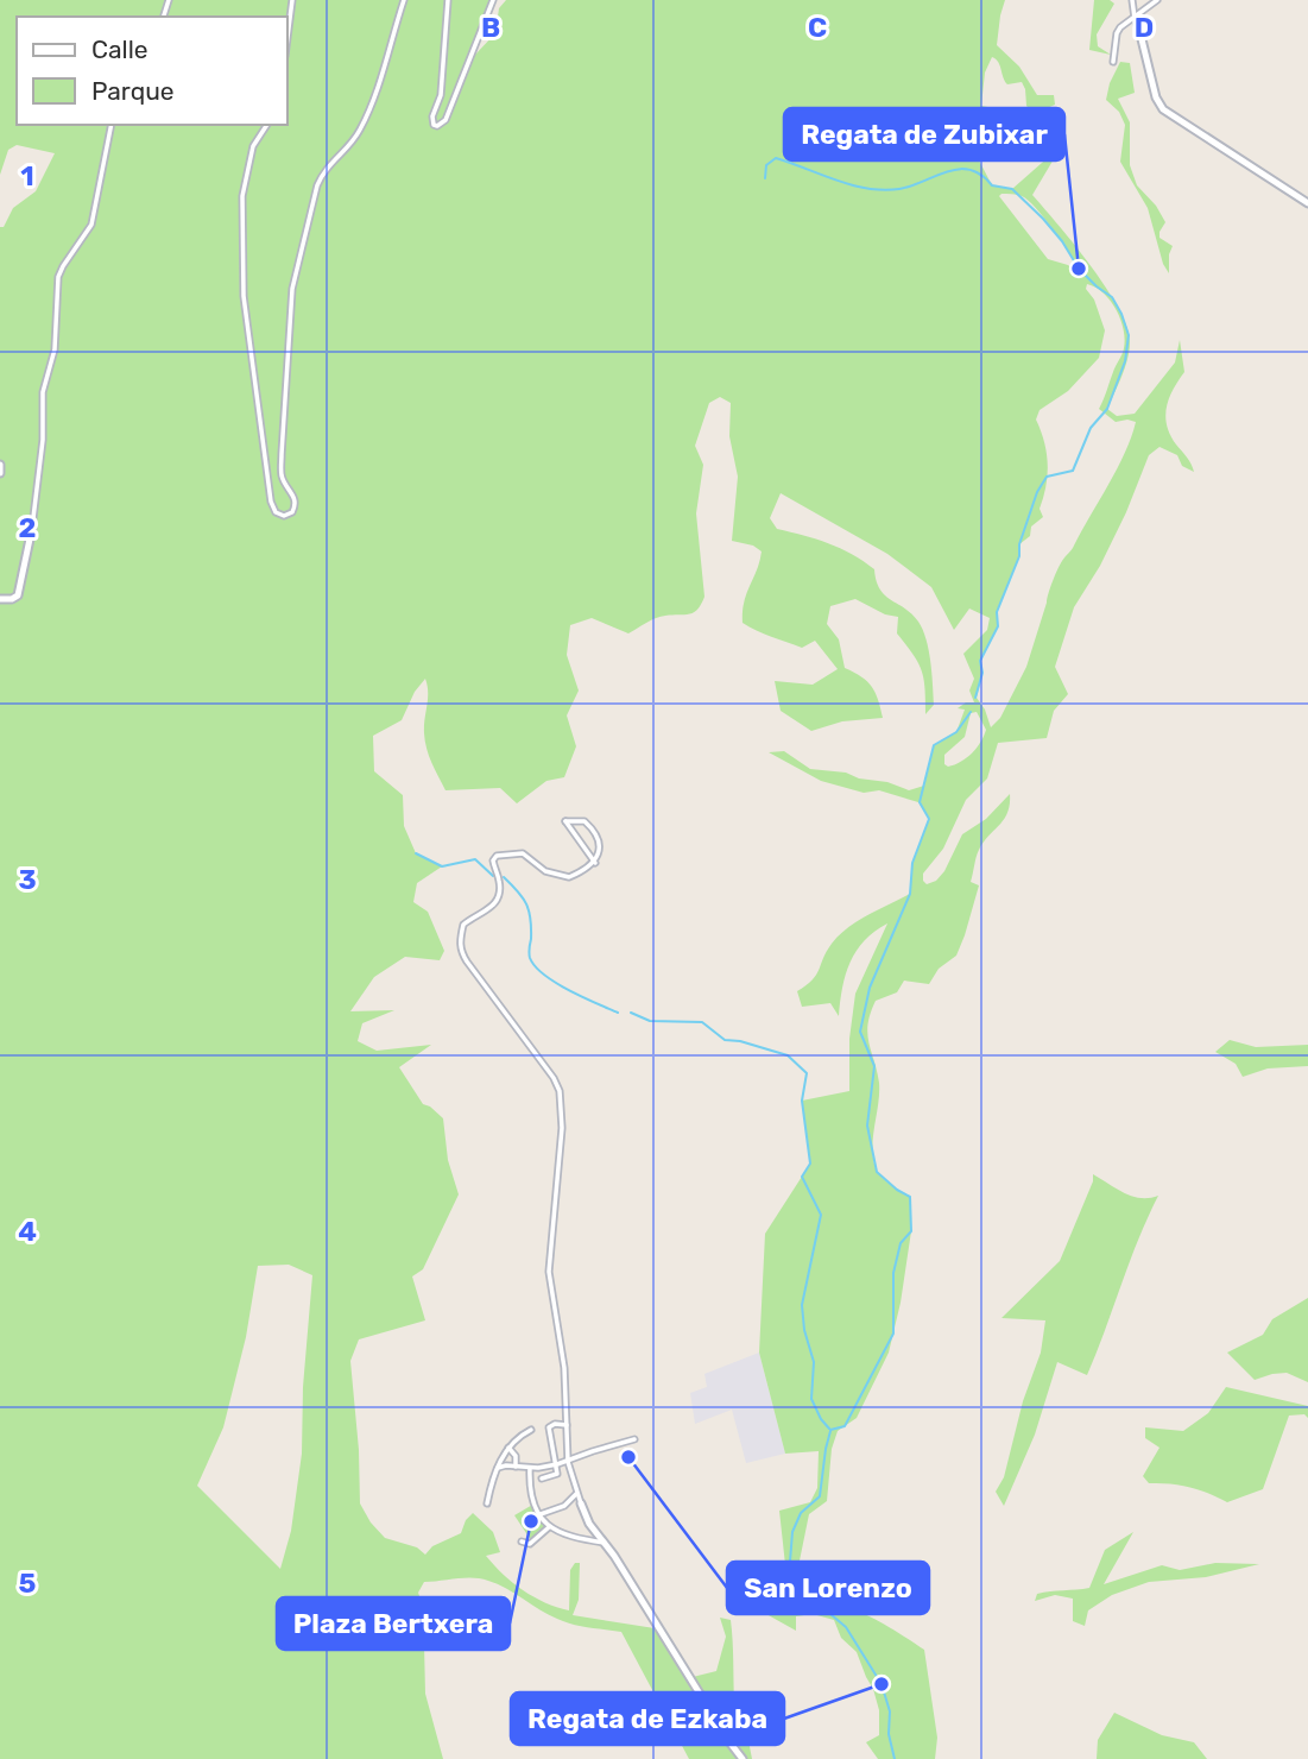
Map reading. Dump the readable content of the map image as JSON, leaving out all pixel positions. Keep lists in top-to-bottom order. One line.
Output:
{"places":["Regata de Zubixar","San Lorenzo","Plaza Bertxera","Regata de Ezkaba"],"legend":["Calle","Parque"],"grid":{"columns":["B","C","D"],"rows":["1","2","3","4","5"]}}
